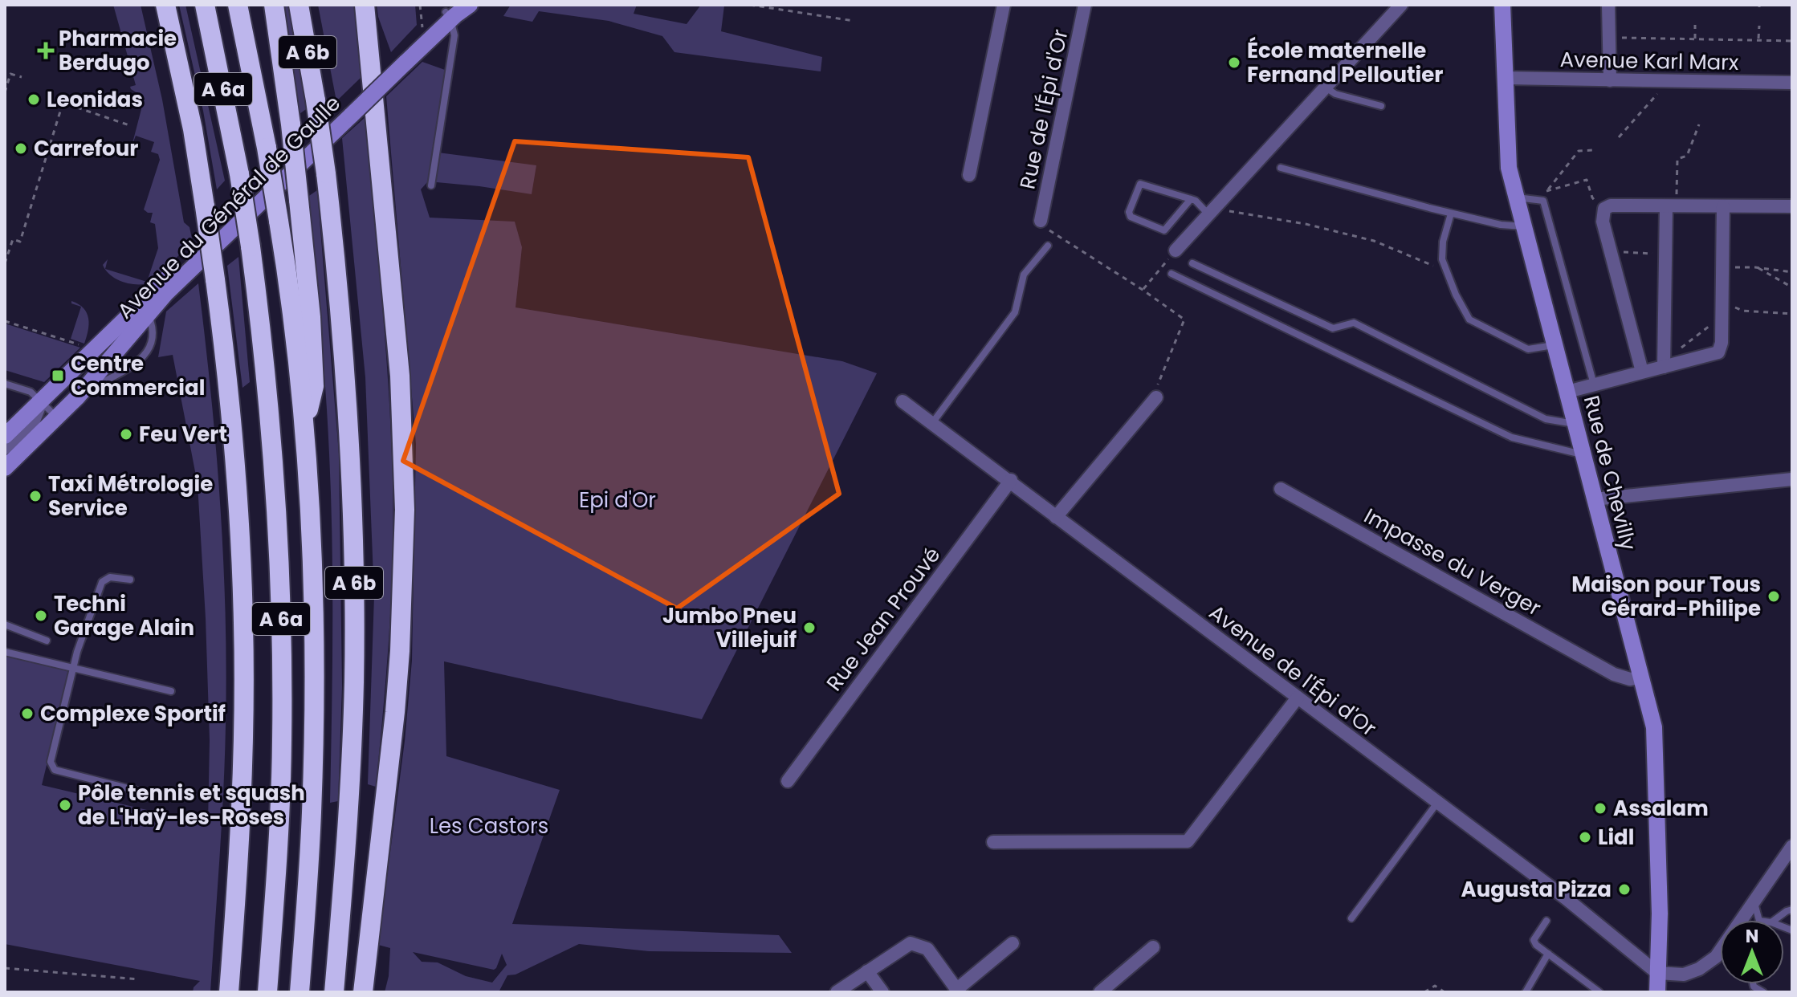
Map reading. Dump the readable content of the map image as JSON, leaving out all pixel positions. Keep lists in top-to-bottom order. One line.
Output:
{"streets":{"highway":["A 6b","A 6a"],"street":["Avenue Karl Marx","Rue de l'Épi d'Or","Avenue du Général de Gaulle","Rue de Chevilly","Impasse du Verger","Rue Jean Prouvé","Avenue de l'Épi d'Or"]},"crossings":[["Avenue Karl Marx","Rue de Chevilly"],["Rue de Chevilly","Impasse du Verger"],["Rue de Chevilly","Avenue de l'Épi d'Or"],["Rue Jean Prouvé","Avenue de l'Épi d'Or"]],"parks":["Epi d'Or","Les Castors"],"places":{"health":["Pharmacie Berdugo"],"other":["École maternelle Fernand Pelloutier","Leonidas","Carrefour","Feu Vert","Taxi Métrologie Service","Maison pour Tous Gérard-Philipe","Techni Garage Alain","Jumbo Pneu Villejuif","Complexe Sportif","Pôle tennis et squash de L'Haÿ-les-Roses","Assalam","Lidl","Augusta Pizza"],"transit":["Centre Commercial"]},"north":"top"}
